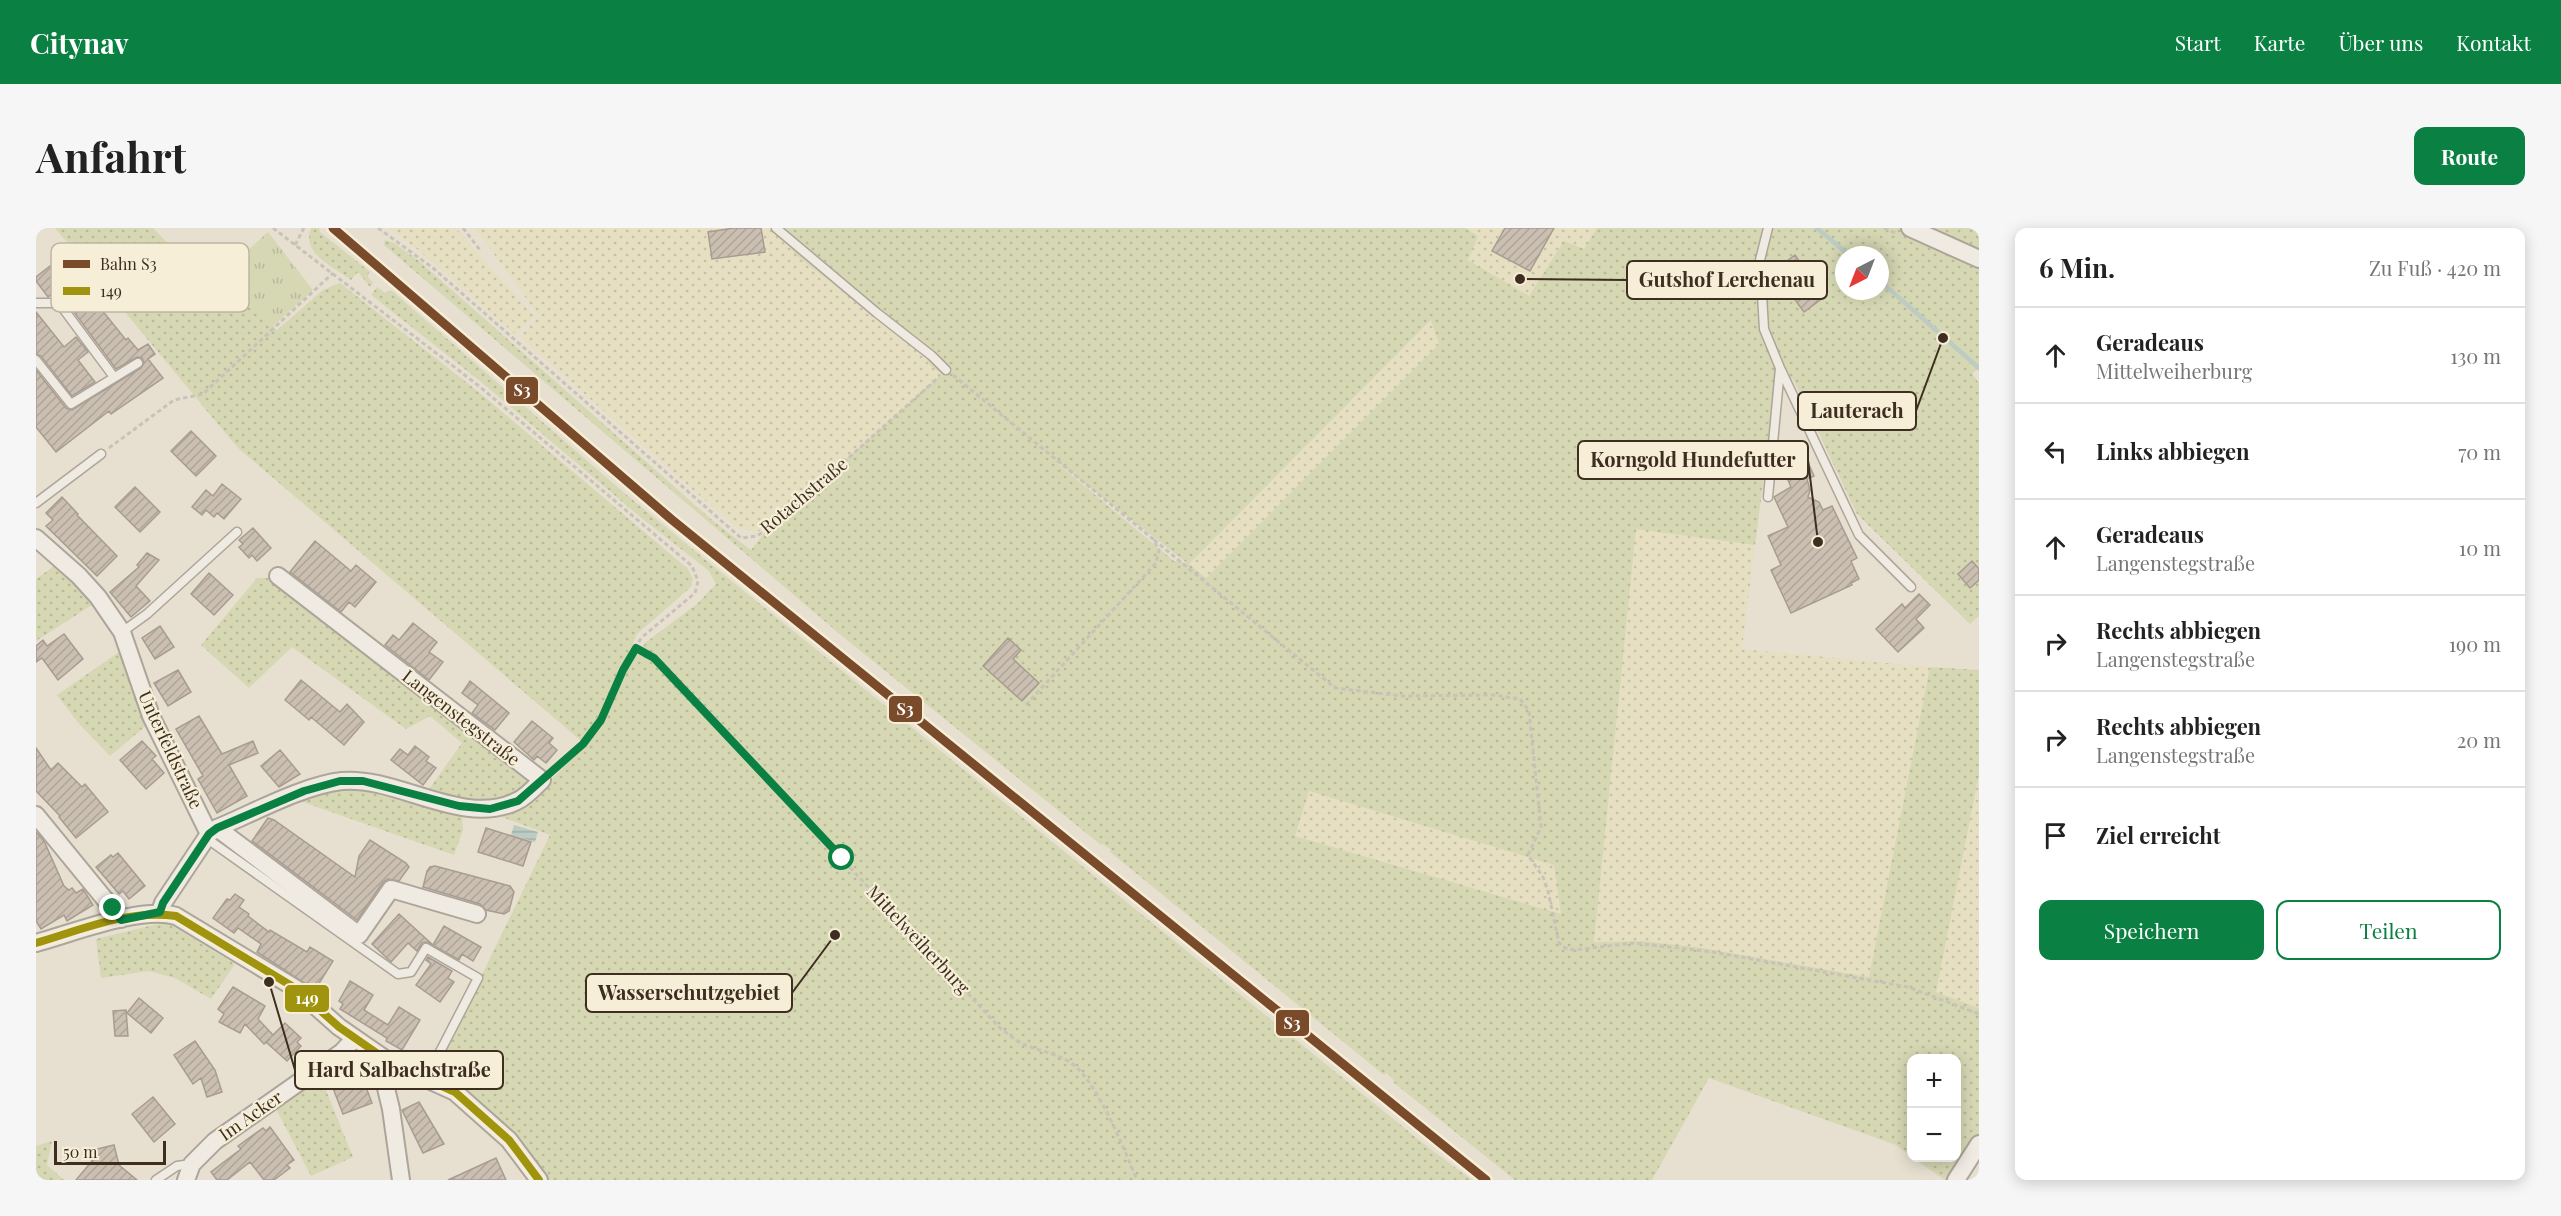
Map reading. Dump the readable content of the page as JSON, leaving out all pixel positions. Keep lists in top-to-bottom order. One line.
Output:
{"streets":{"street":["Langenstegstraße","Unterfeldstraße","Im Acker"],"path":["Rotachstraße","Mittelweiherburg"]},"places":["Gutshof Lerchenau","Lauterach","Korngold Hundefutter","Wasserschutzgebiet","Hard Salbachstraße"],"lines":["rail line S3","transit line 149"],"legend":["Bahn S3","149"],"scale_bar":"50 m","north":"bottom left","page":{"header":"Citynav","nav":["Start","Karte","Über uns","Kontakt"],"buttons":["Route",["Speichern","Teilen"]],"title":"Anfahrt","heading":["6 Min.","Zu Fuß · 420 m"],"list":[["Geradeaus","Mittelweiherburg","130 m"],["Links abbiegen","70 m"],["Geradeaus","Langenstegstraße","10 m"],["Rechts abbiegen","Langenstegstraße","190 m"],["Rechts abbiegen","Langenstegstraße","20 m"],"Ziel erreicht"],"map_buttons":["+","−"],"scale":"50 m"}}
